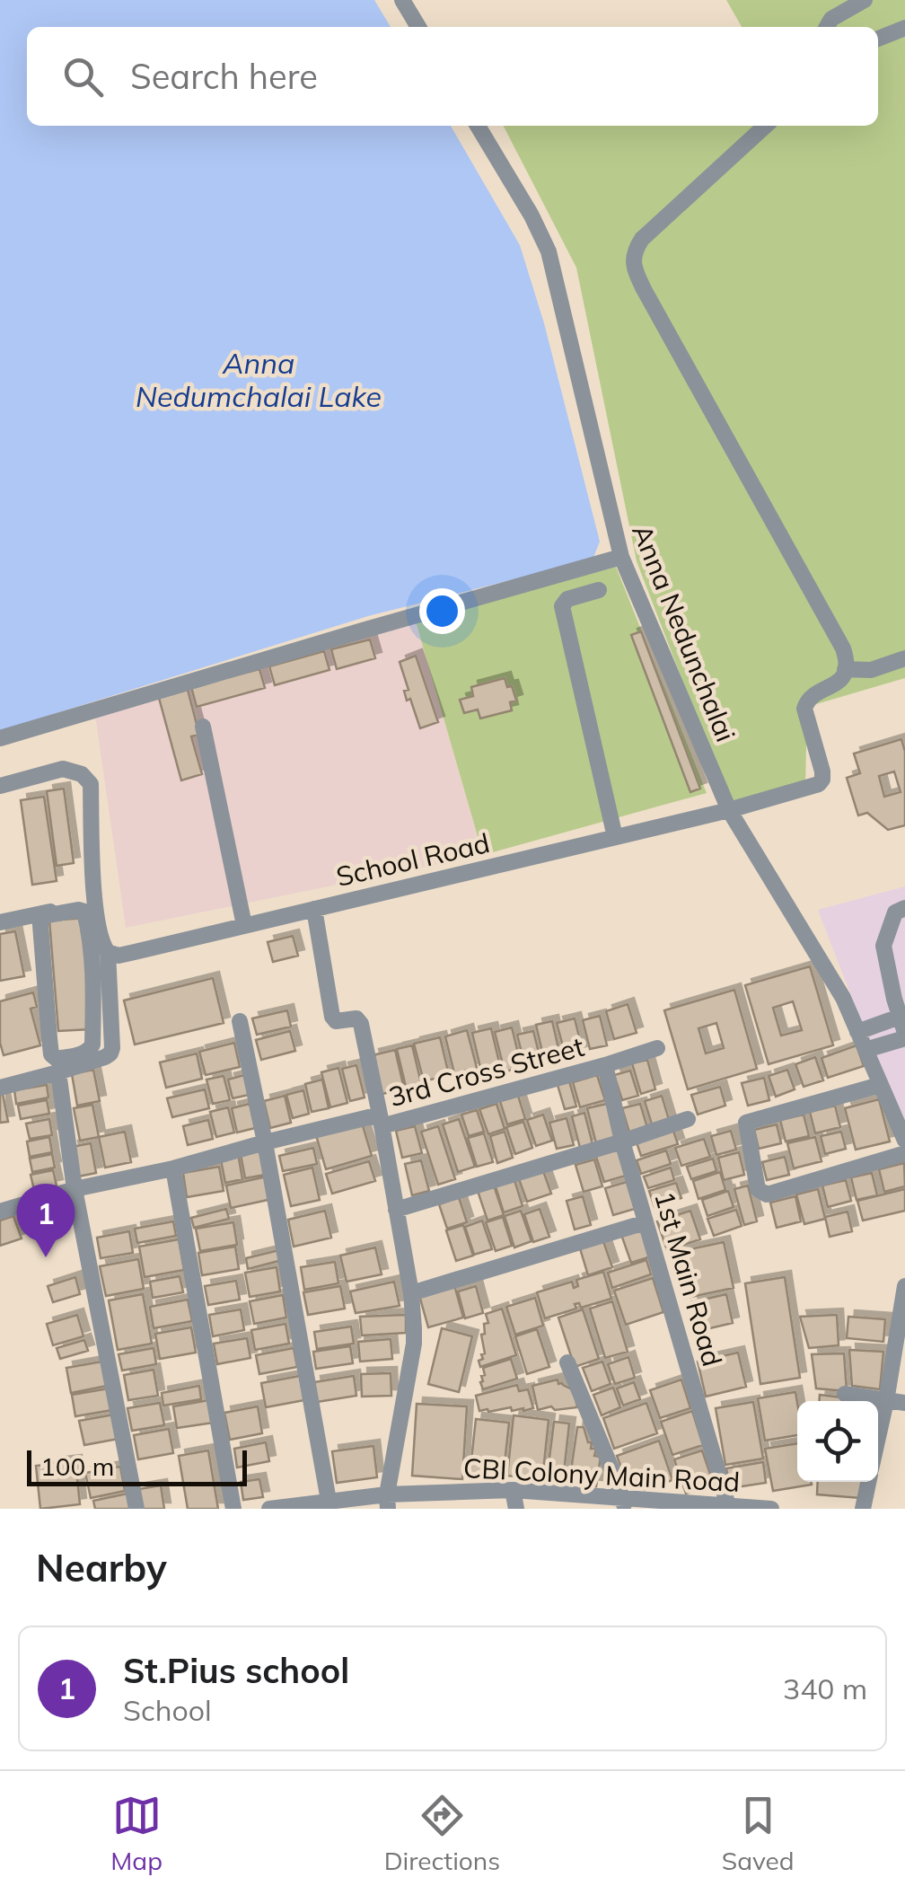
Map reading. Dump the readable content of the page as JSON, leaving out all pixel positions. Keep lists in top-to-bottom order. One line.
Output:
{"streets":{"street":["Anna Nedunchalai","School Road","3rd Cross Street","1st Main Road","CBI Colony Main Road"]},"crossings":[["Anna Nedunchalai","School Road"],["3rd Cross Street","1st Main Road"],["1st Main Road","CBI Colony Main Road"]],"water":["Anna Nedumchalai Lake"],"scale_bar":"100 m","page":{"search":"Search here","pins":"1","scale":"100 m","heading":"Nearby","list":[{"mark":"1","name":"St.Pius school","note":"School","value":"340 m"}],"nav":["Map","Directions","Saved"]}}
